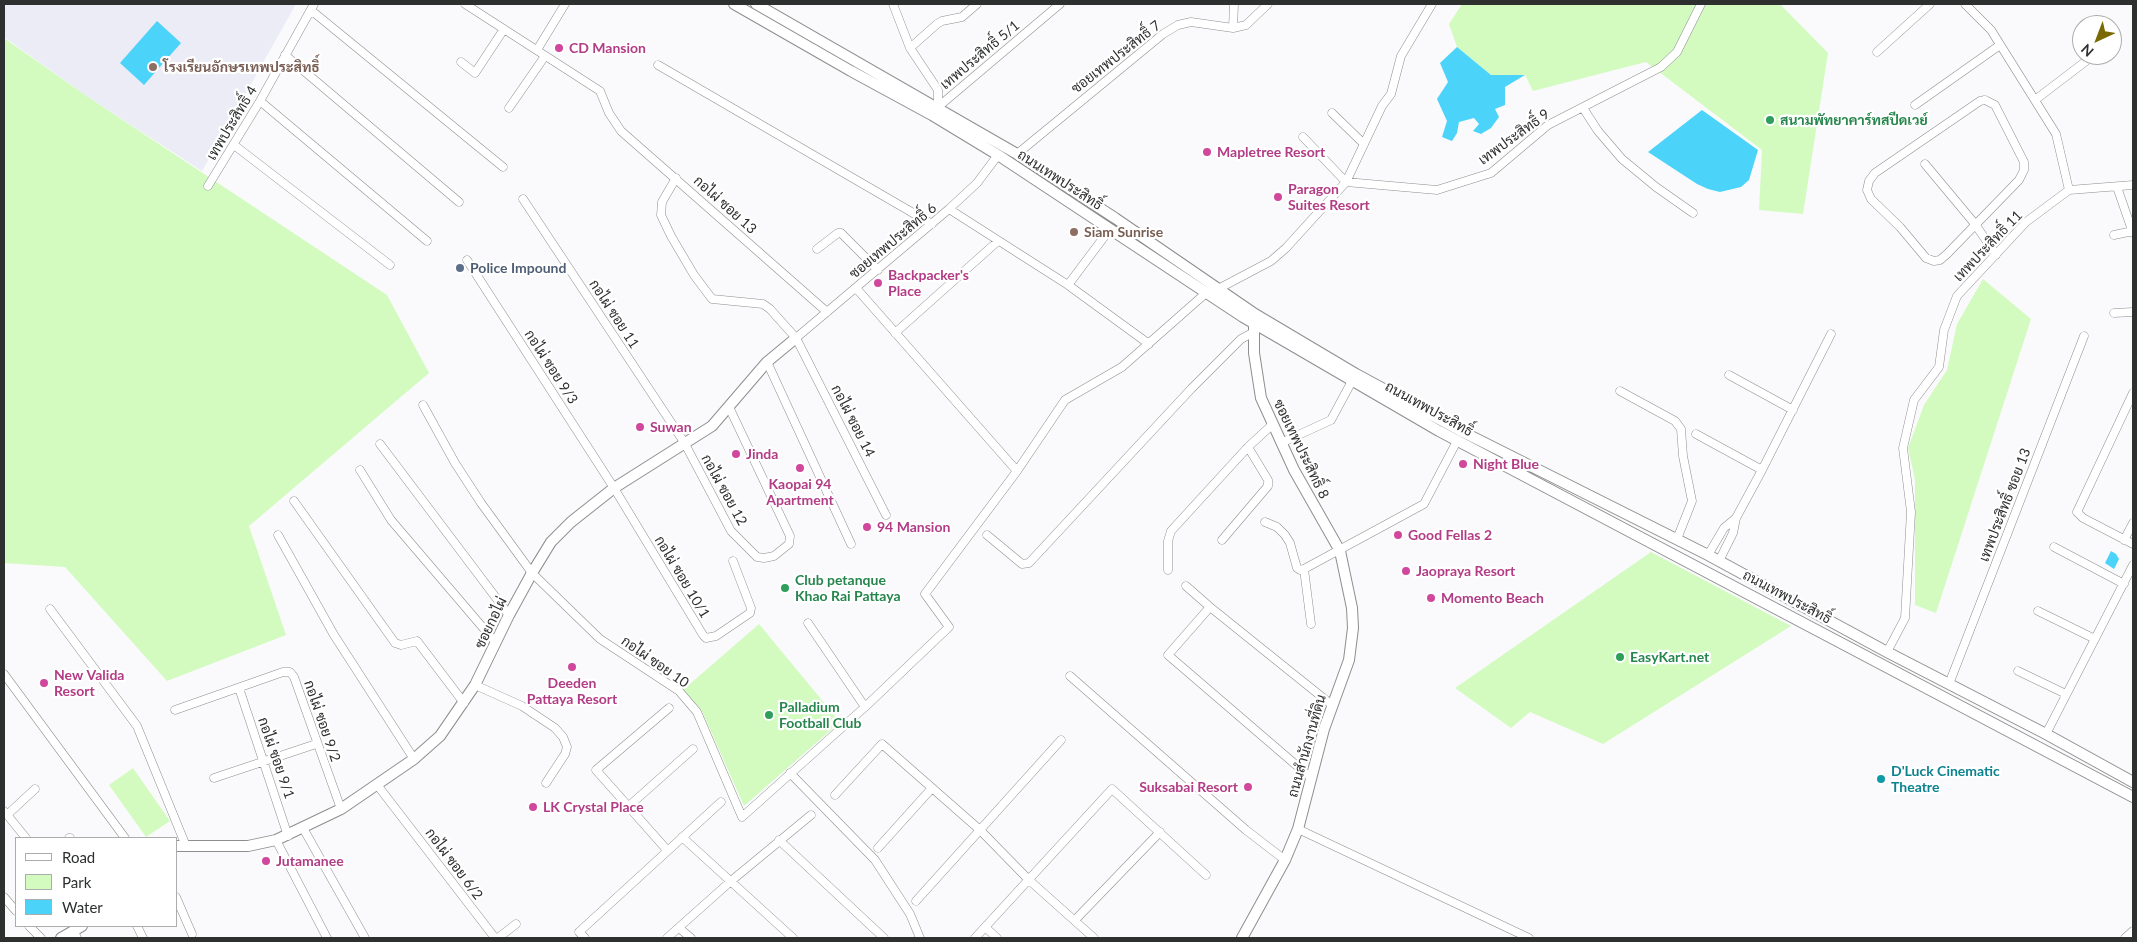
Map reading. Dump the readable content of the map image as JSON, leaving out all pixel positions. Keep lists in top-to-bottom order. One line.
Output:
{"streets":{"main road":["ถนนเทพประสิทธิ์","ซอยเทพประสิทธิ์ 8","ซอยกอไผ่","ถนนสำนักงานที่ดิน"],"street":["เทพประสิทธิ์ 5/1","ซอยเทพประสิทธิ์ 7","เทพประสิทธิ์ 4","เทพประสิทธิ์ 9","กอไผ่ ซอย 13","ซอยเทพประสิทธิ์ 6","เทพประสิทธิ์ 11","กอไผ่ ซอย 11","กอไผ่ ซอย 9/3","กอไผ่ ซอย 14","กอไผ่ ซอย 12","เทพประสิทธิ์ ซอย 13","กอไผ่ ซอย 10/1","กอไผ่ ซอย 10","กอไผ่ ซอย 9/2","กอไผ่ ซอย 9/1","กอไผ่ ซอย 6/2"]},"crossings":[["เทพประสิทธิ์ 5/1","ถนนเทพประสิทธิ์"],["ซอยเทพประสิทธิ์ 7","ถนนเทพประสิทธิ์"],["ถนนเทพประสิทธิ์","ซอยเทพประสิทธิ์ 6"],["ถนนเทพประสิทธิ์","เทพประสิทธิ์ 11"],["ถนนเทพประสิทธิ์","ซอยเทพประสิทธิ์ 8"],["ถนนเทพประสิทธิ์","เทพประสิทธิ์ ซอย 13"],["กอไผ่ ซอย 13","ซอยเทพประสิทธิ์ 6"],["กอไผ่ ซอย 13","กอไผ่ ซอย 14"],["ซอยเทพประสิทธิ์ 6","กอไผ่ ซอย 14"],["ซอยเทพประสิทธิ์ 6","ซอยกอไผ่"],["กอไผ่ ซอย 11","กอไผ่ ซอย 12"],["กอไผ่ ซอย 11","ซอยกอไผ่"],["กอไผ่ ซอย 9/3","กอไผ่ ซอย 10/1"],["กอไผ่ ซอย 9/3","ซอยกอไผ่"],["กอไผ่ ซอย 14","ซอยกอไผ่"],["ซอยเทพประสิทธิ์ 8","ถนนสำนักงานที่ดิน"],["กอไผ่ ซอย 12","ซอยกอไผ่"],["กอไผ่ ซอย 10/1","ซอยกอไผ่"],["ซอยกอไผ่","กอไผ่ ซอย 10"],["ซอยกอไผ่","กอไผ่ ซอย 9/2"],["ซอยกอไผ่","กอไผ่ ซอย 9/1"],["ซอยกอไผ่","กอไผ่ ซอย 6/2"],["กอไผ่ ซอย 9/2","กอไผ่ ซอย 9/1"]],"places":["CD Mansion","โรงเรียนอักษรเทพประสิทธิ์","สนามพัทยาคาร์ทสปีดเวย์","Mapletree Resort","Paragon Suites Resort","Siam Sunrise","Police Impound","Backpacker's Place","Suwan","Jinda","Night Blue","Kaopai 94 Apartment","94 Mansion","Good Fellas 2","Jaopraya Resort","Club petanque Khao Rai Pattaya","Momento Beach","EasyKart.net","Deeden Pattaya Resort","New Valida Resort","Palladium Football Club","D'Luck Cinematic Theatre","Suksabai Resort","LK Crystal Place","Jutamanee"],"legend":["Road","Park","Water"],"north":"bottom left"}
